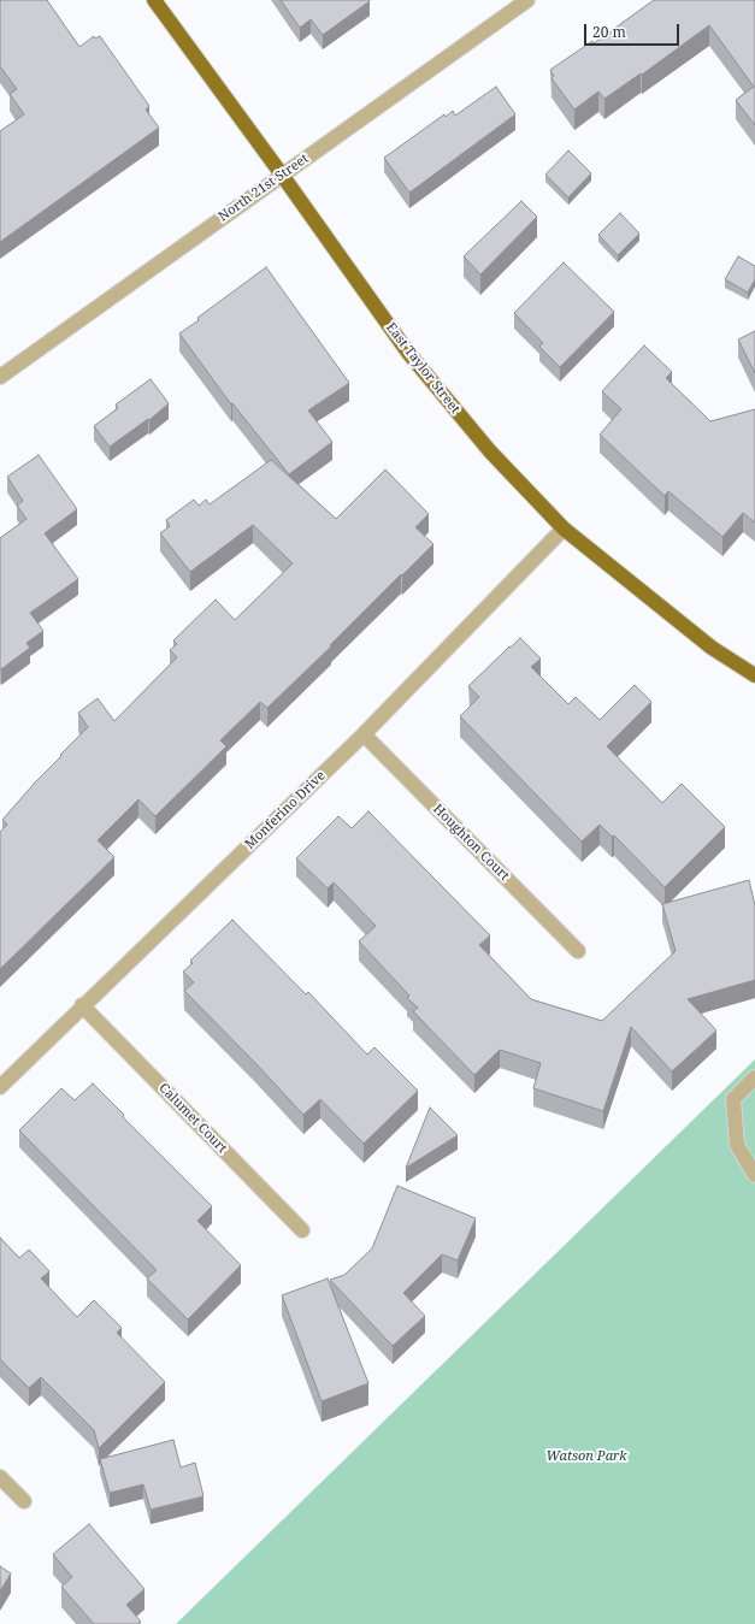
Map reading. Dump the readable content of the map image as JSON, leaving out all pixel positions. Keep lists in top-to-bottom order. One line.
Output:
{"streets":{"main road":["East Taylor Street"],"street":["North 21st Street","Monferino Drive","Houghton Court","Calumet Court"]},"crossings":[["North 21st Street","East Taylor Street"],["East Taylor Street","Monferino Drive"],["Monferino Drive","Houghton Court"],["Monferino Drive","Calumet Court"]],"parks":["Watson Park"],"scale_bar":"20 m"}
